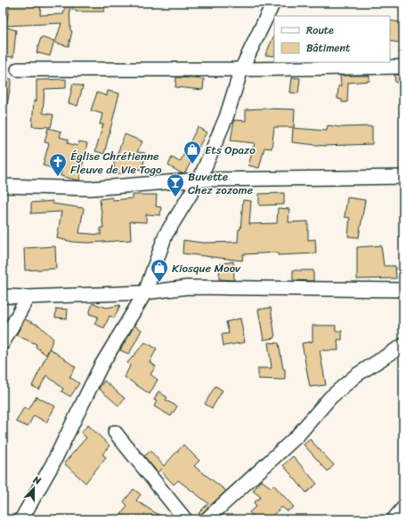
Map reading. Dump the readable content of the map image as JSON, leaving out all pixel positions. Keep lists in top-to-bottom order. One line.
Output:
{"places":{"shop":["Ets Opazo","Kiosque Moov"],"church":["Église Chrétienne Fleuve de Vie Togo"],"bar":["Buvette Chez zozome"]},"legend":["Route","Bâtiment"],"north":"top"}
